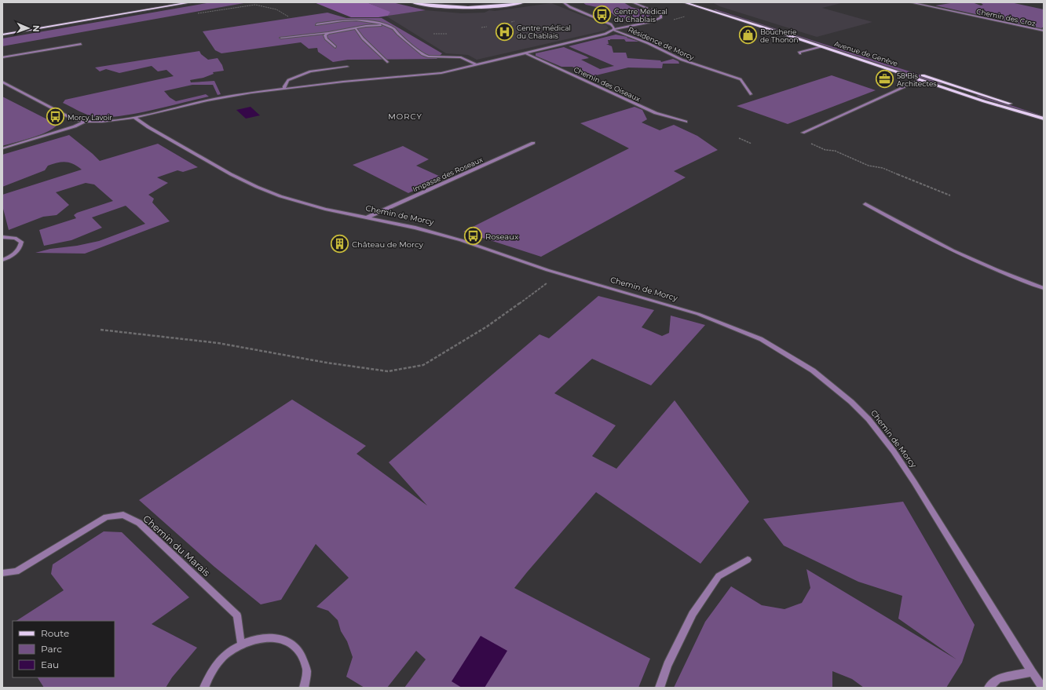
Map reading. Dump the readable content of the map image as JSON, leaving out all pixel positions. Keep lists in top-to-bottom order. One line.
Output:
{"streets":{"main road":["Avenue de Genève"],"street":["Chemin des Croz","Résidence de Morcy","Chemin des Oiseaux","Impasse des Roseaux","Chemin de Morcy","Chemin du Marais"]},"crossings":[["Impasse des Roseaux","Chemin de Morcy"]],"districts":["MORCY"],"places":{"bus stop":["Centre Médical du Chablais","Morcy Lavoir","Roseaux"],"hospital":["Centre médical du Chablais"],"shop":["Boucherie de Thonon"],"office":["58 Bis Architectes"],"building":["Château de Morcy"]},"legend":["Route","Parc","Eau"],"north":"right"}
